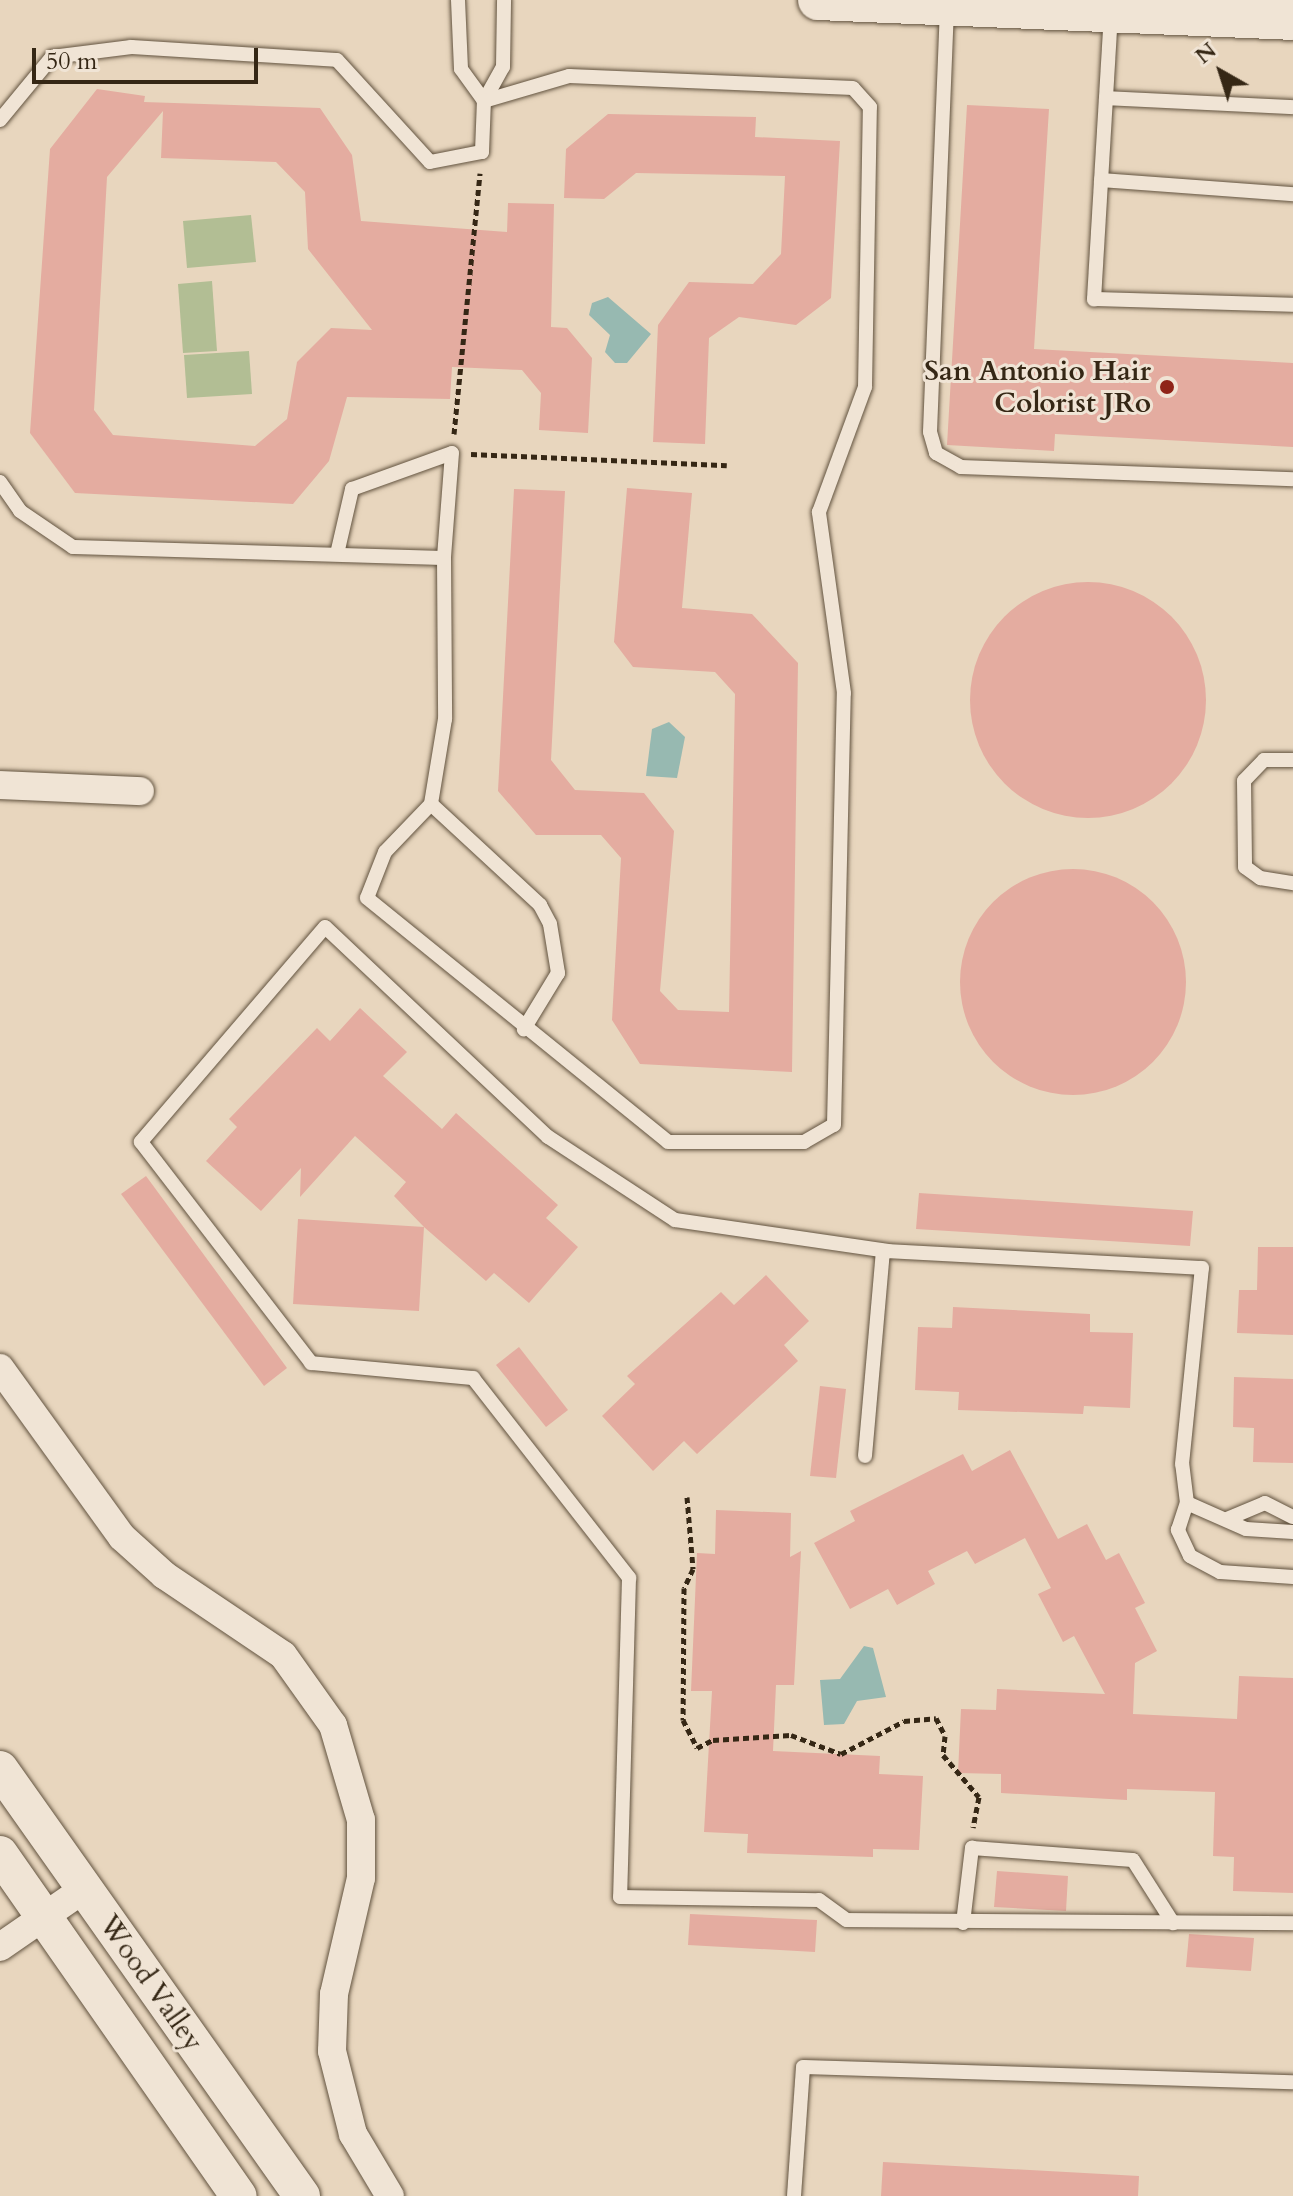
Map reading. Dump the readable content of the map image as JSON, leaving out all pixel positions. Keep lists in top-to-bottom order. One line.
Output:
{"streets":{"street":["Wood Valley"]},"places":["San Antonio Hair Colorist JRo"],"scale_bar":"50 m","north":"top left"}
